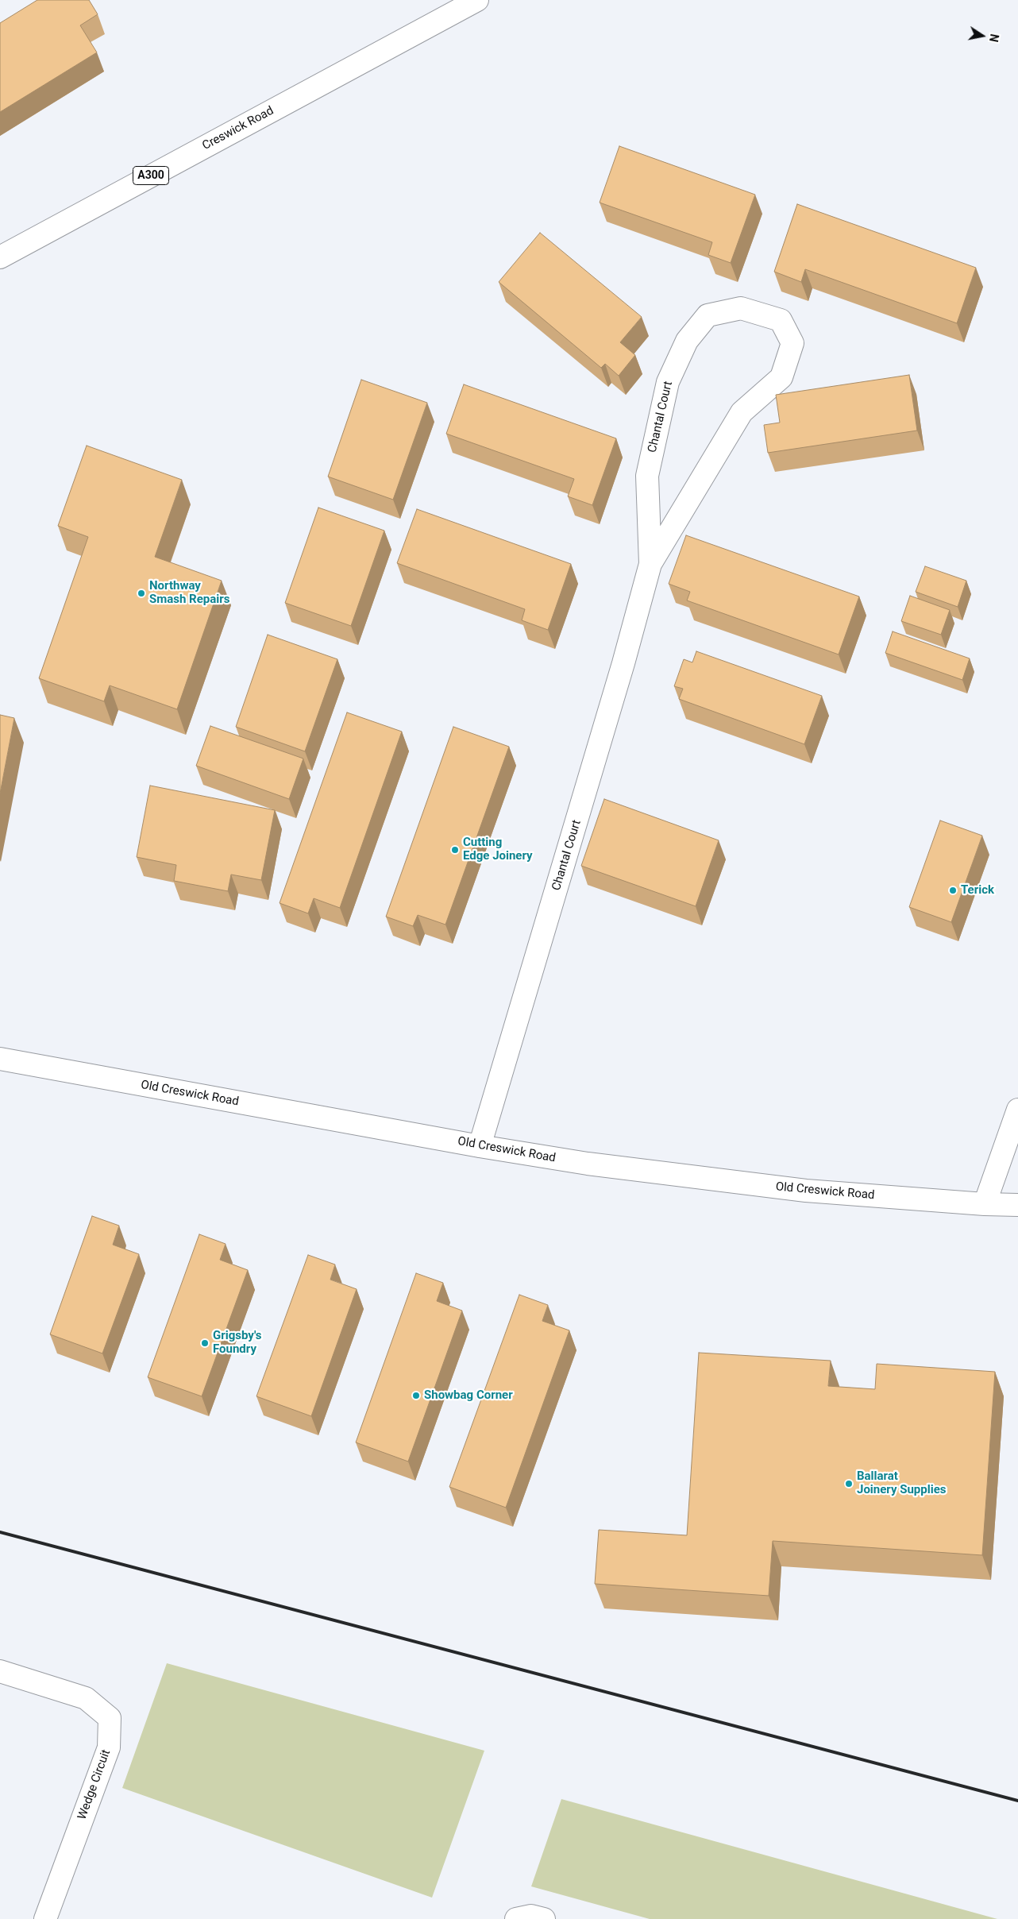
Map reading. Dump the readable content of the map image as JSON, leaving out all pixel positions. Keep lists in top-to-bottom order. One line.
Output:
{"streets":{"main road":["Creswick Road","A300","Chantal Court","Old Creswick Road","Wedge Circuit"]},"crossings":[["Chantal Court","Old Creswick Road"]],"places":["Northway Smash Repairs","Cutting Edge Joinery","Terick","Grigsby's Foundry","Showbag Corner","Ballarat Joinery Supplies"],"north":"right"}
